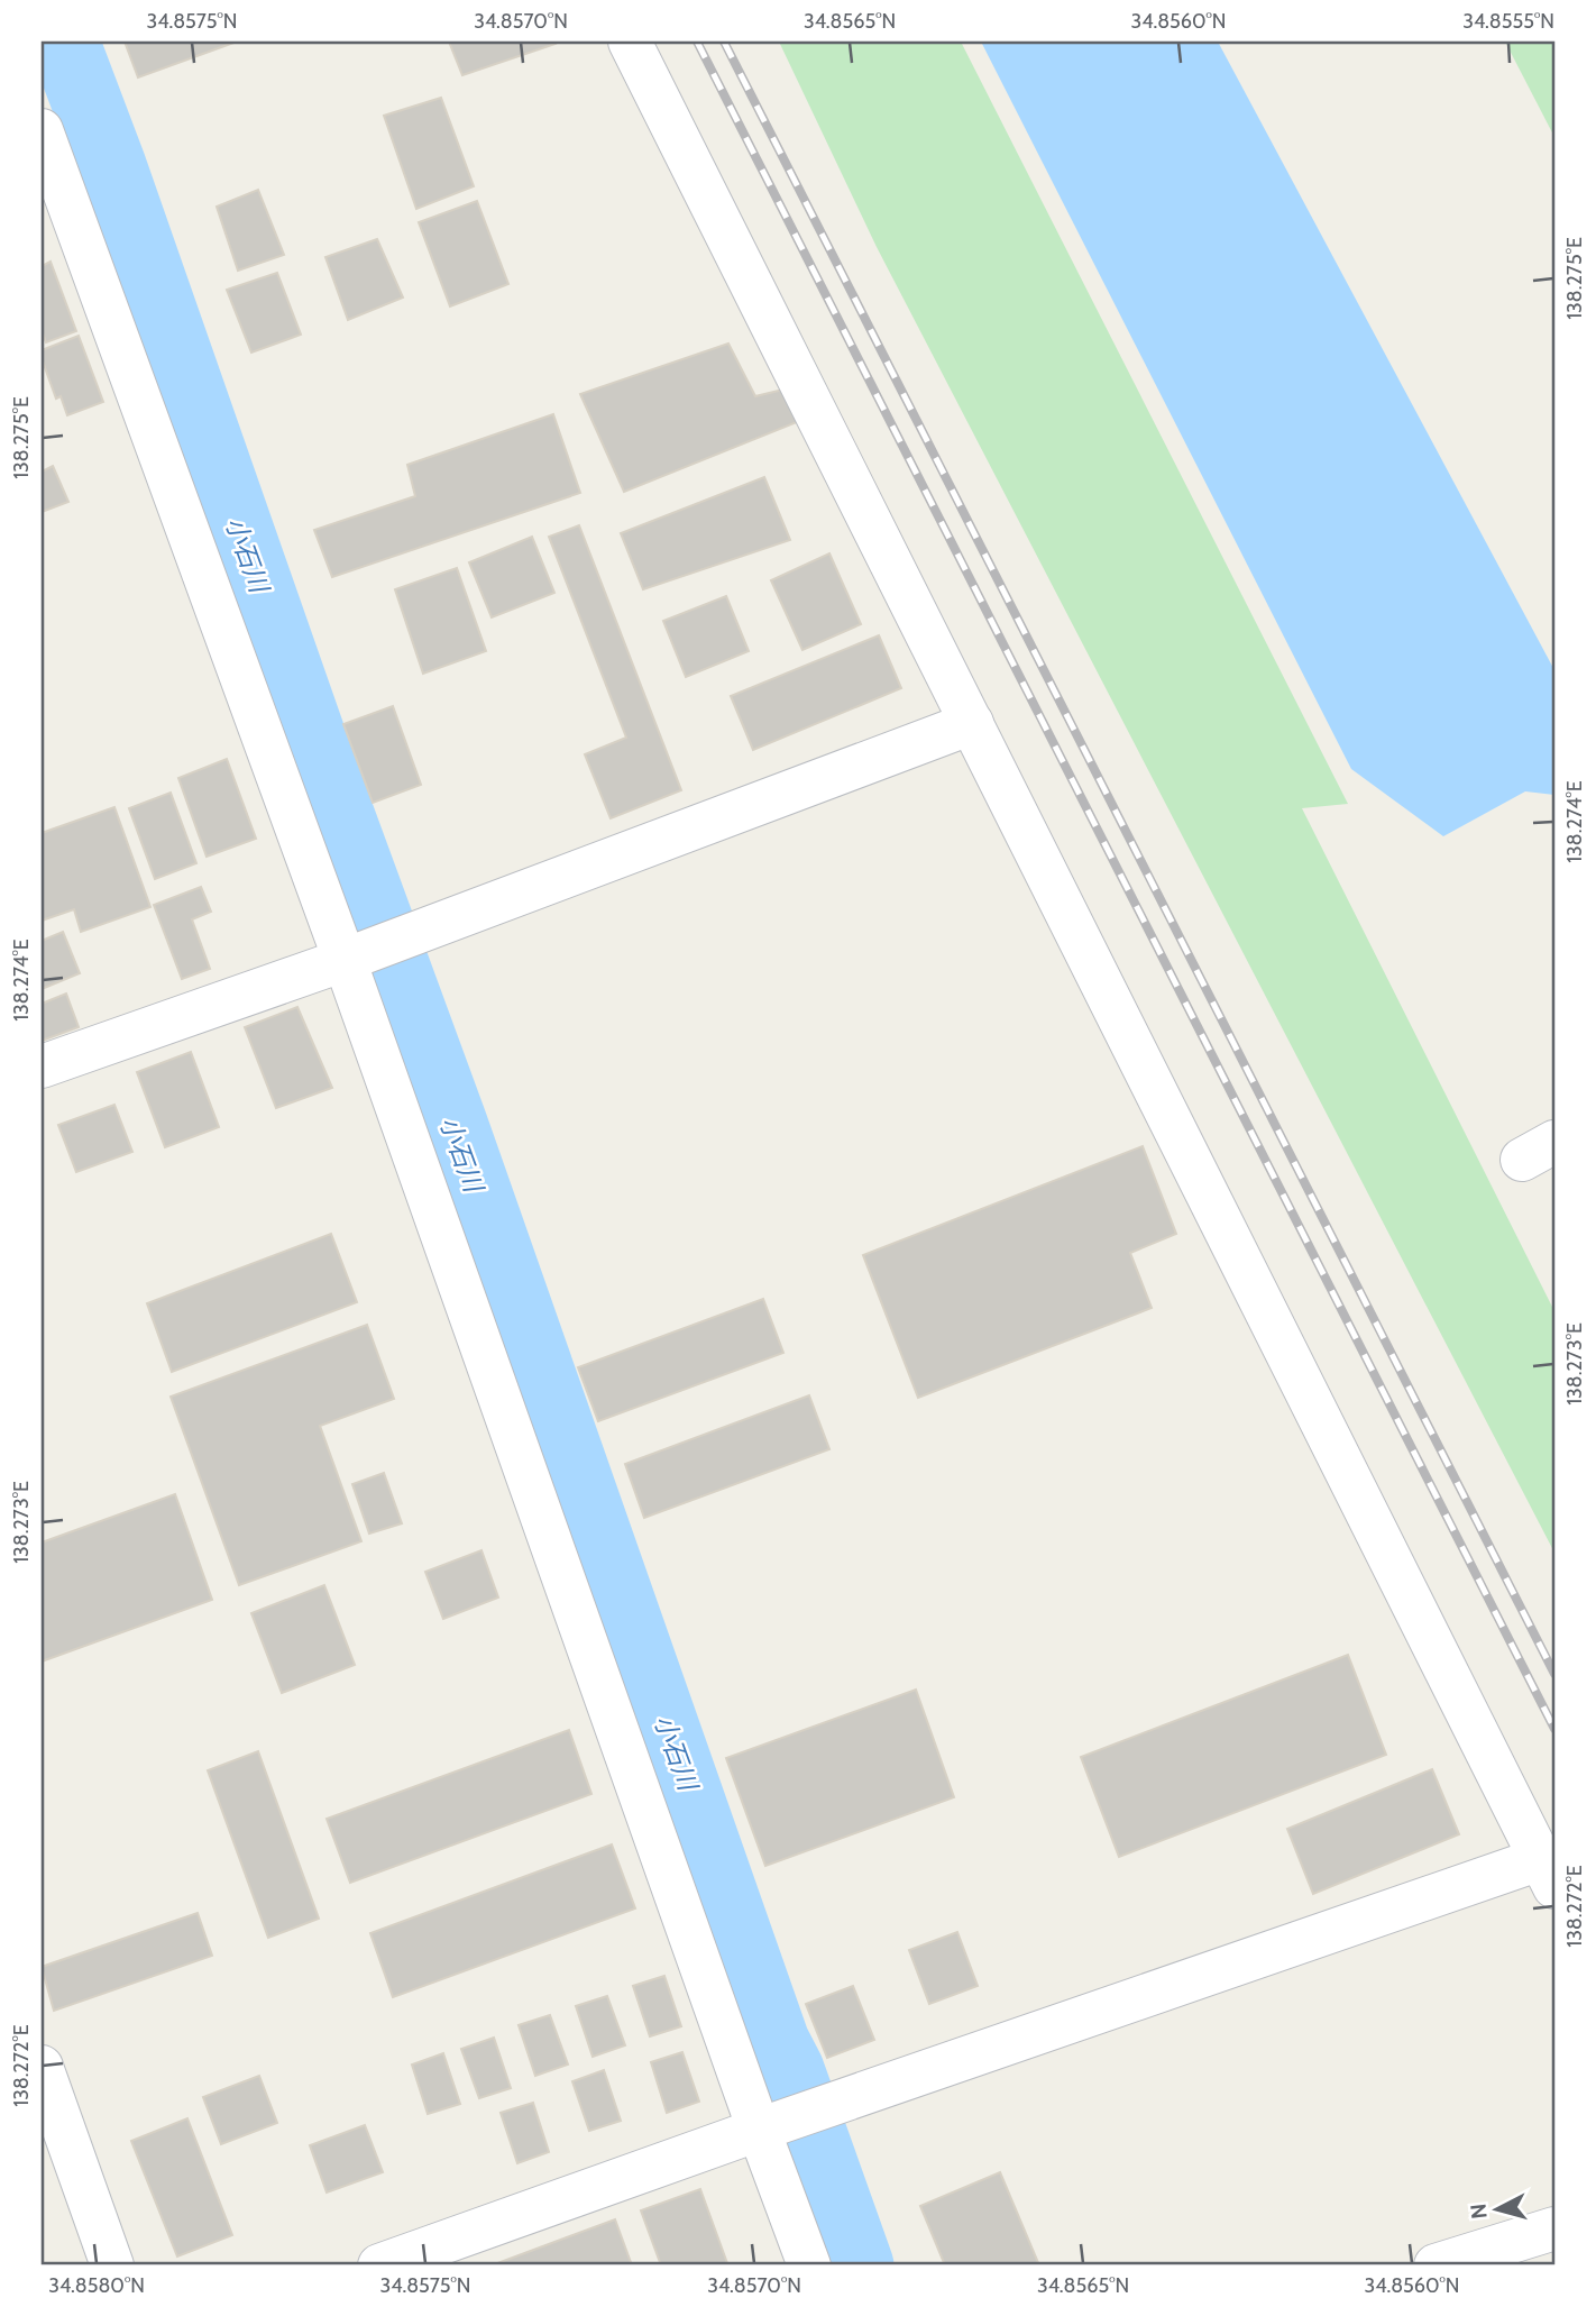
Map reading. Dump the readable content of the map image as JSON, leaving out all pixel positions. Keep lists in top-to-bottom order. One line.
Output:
{"water":["小石川"],"north":"left","coordinates":["34.8575°N","34.8570°N","34.8565°N","34.8560°N","34.8555°N","138.275°E","138.274°E","138.273°E","138.272°E","34.8580°N"]}
